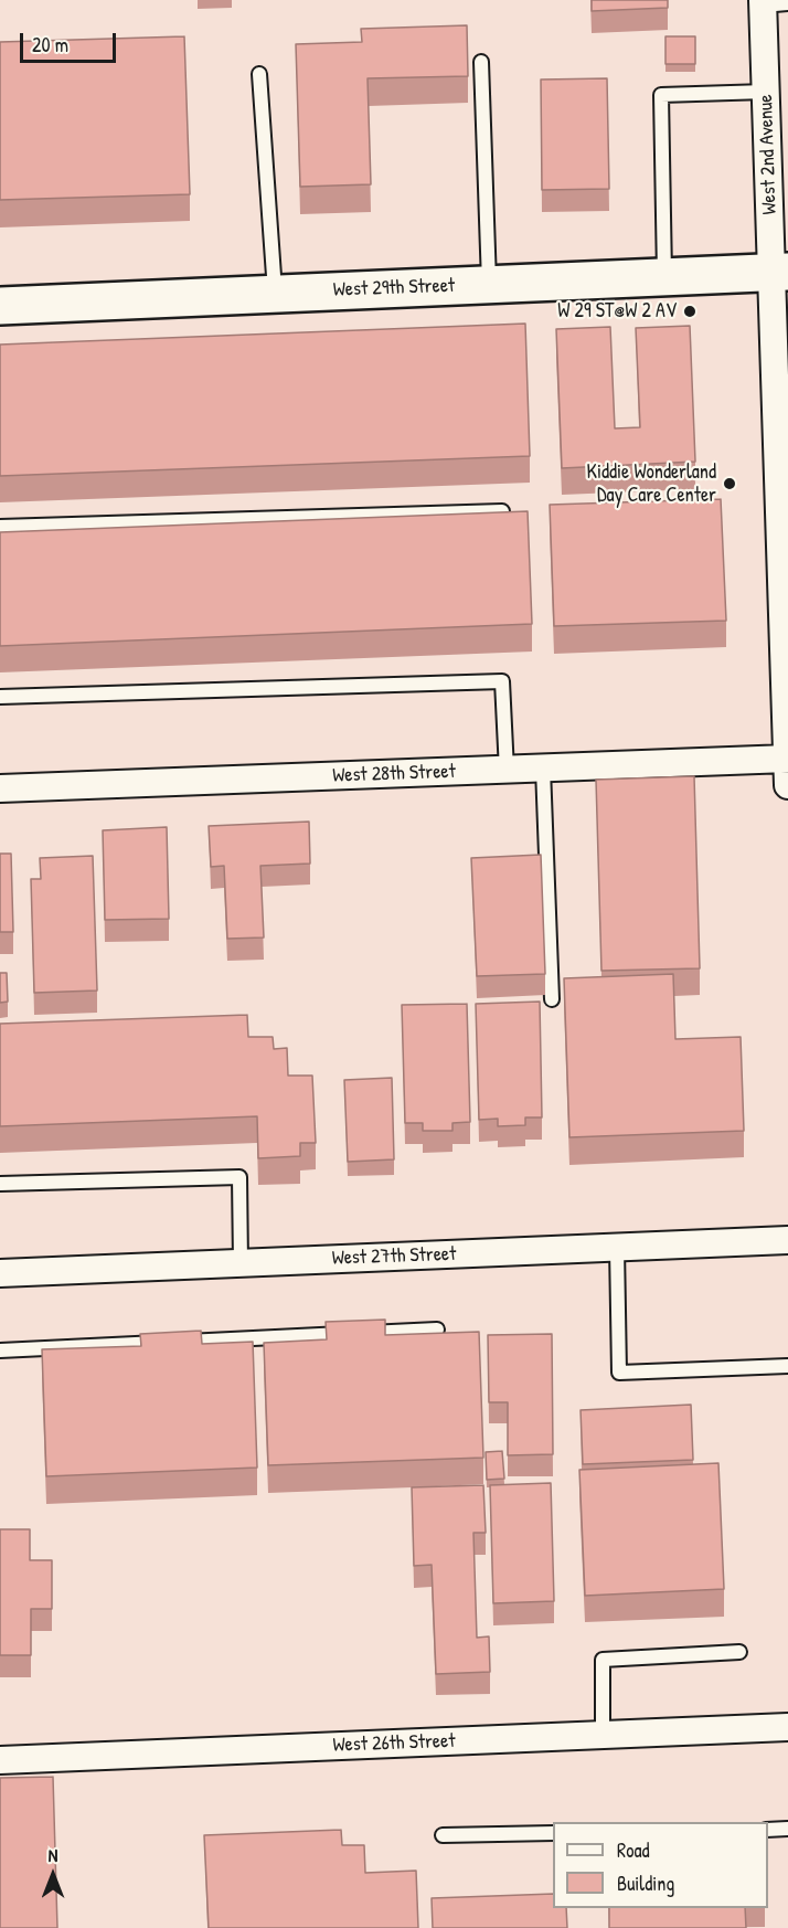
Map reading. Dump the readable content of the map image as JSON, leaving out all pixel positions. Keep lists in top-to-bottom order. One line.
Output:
{"streets":{"street":["West 2nd Avenue","West 29th Street","West 28th Street","West 27th Street","West 26th Street"]},"crossings":[["West 2nd Avenue","West 29th Street"],["West 2nd Avenue","West 28th Street"]],"places":["W 29 ST@W 2 AV","Kiddie Wonderland Day Care Center"],"legend":["Road","Building"],"scale_bar":"20 m","north":"top"}
